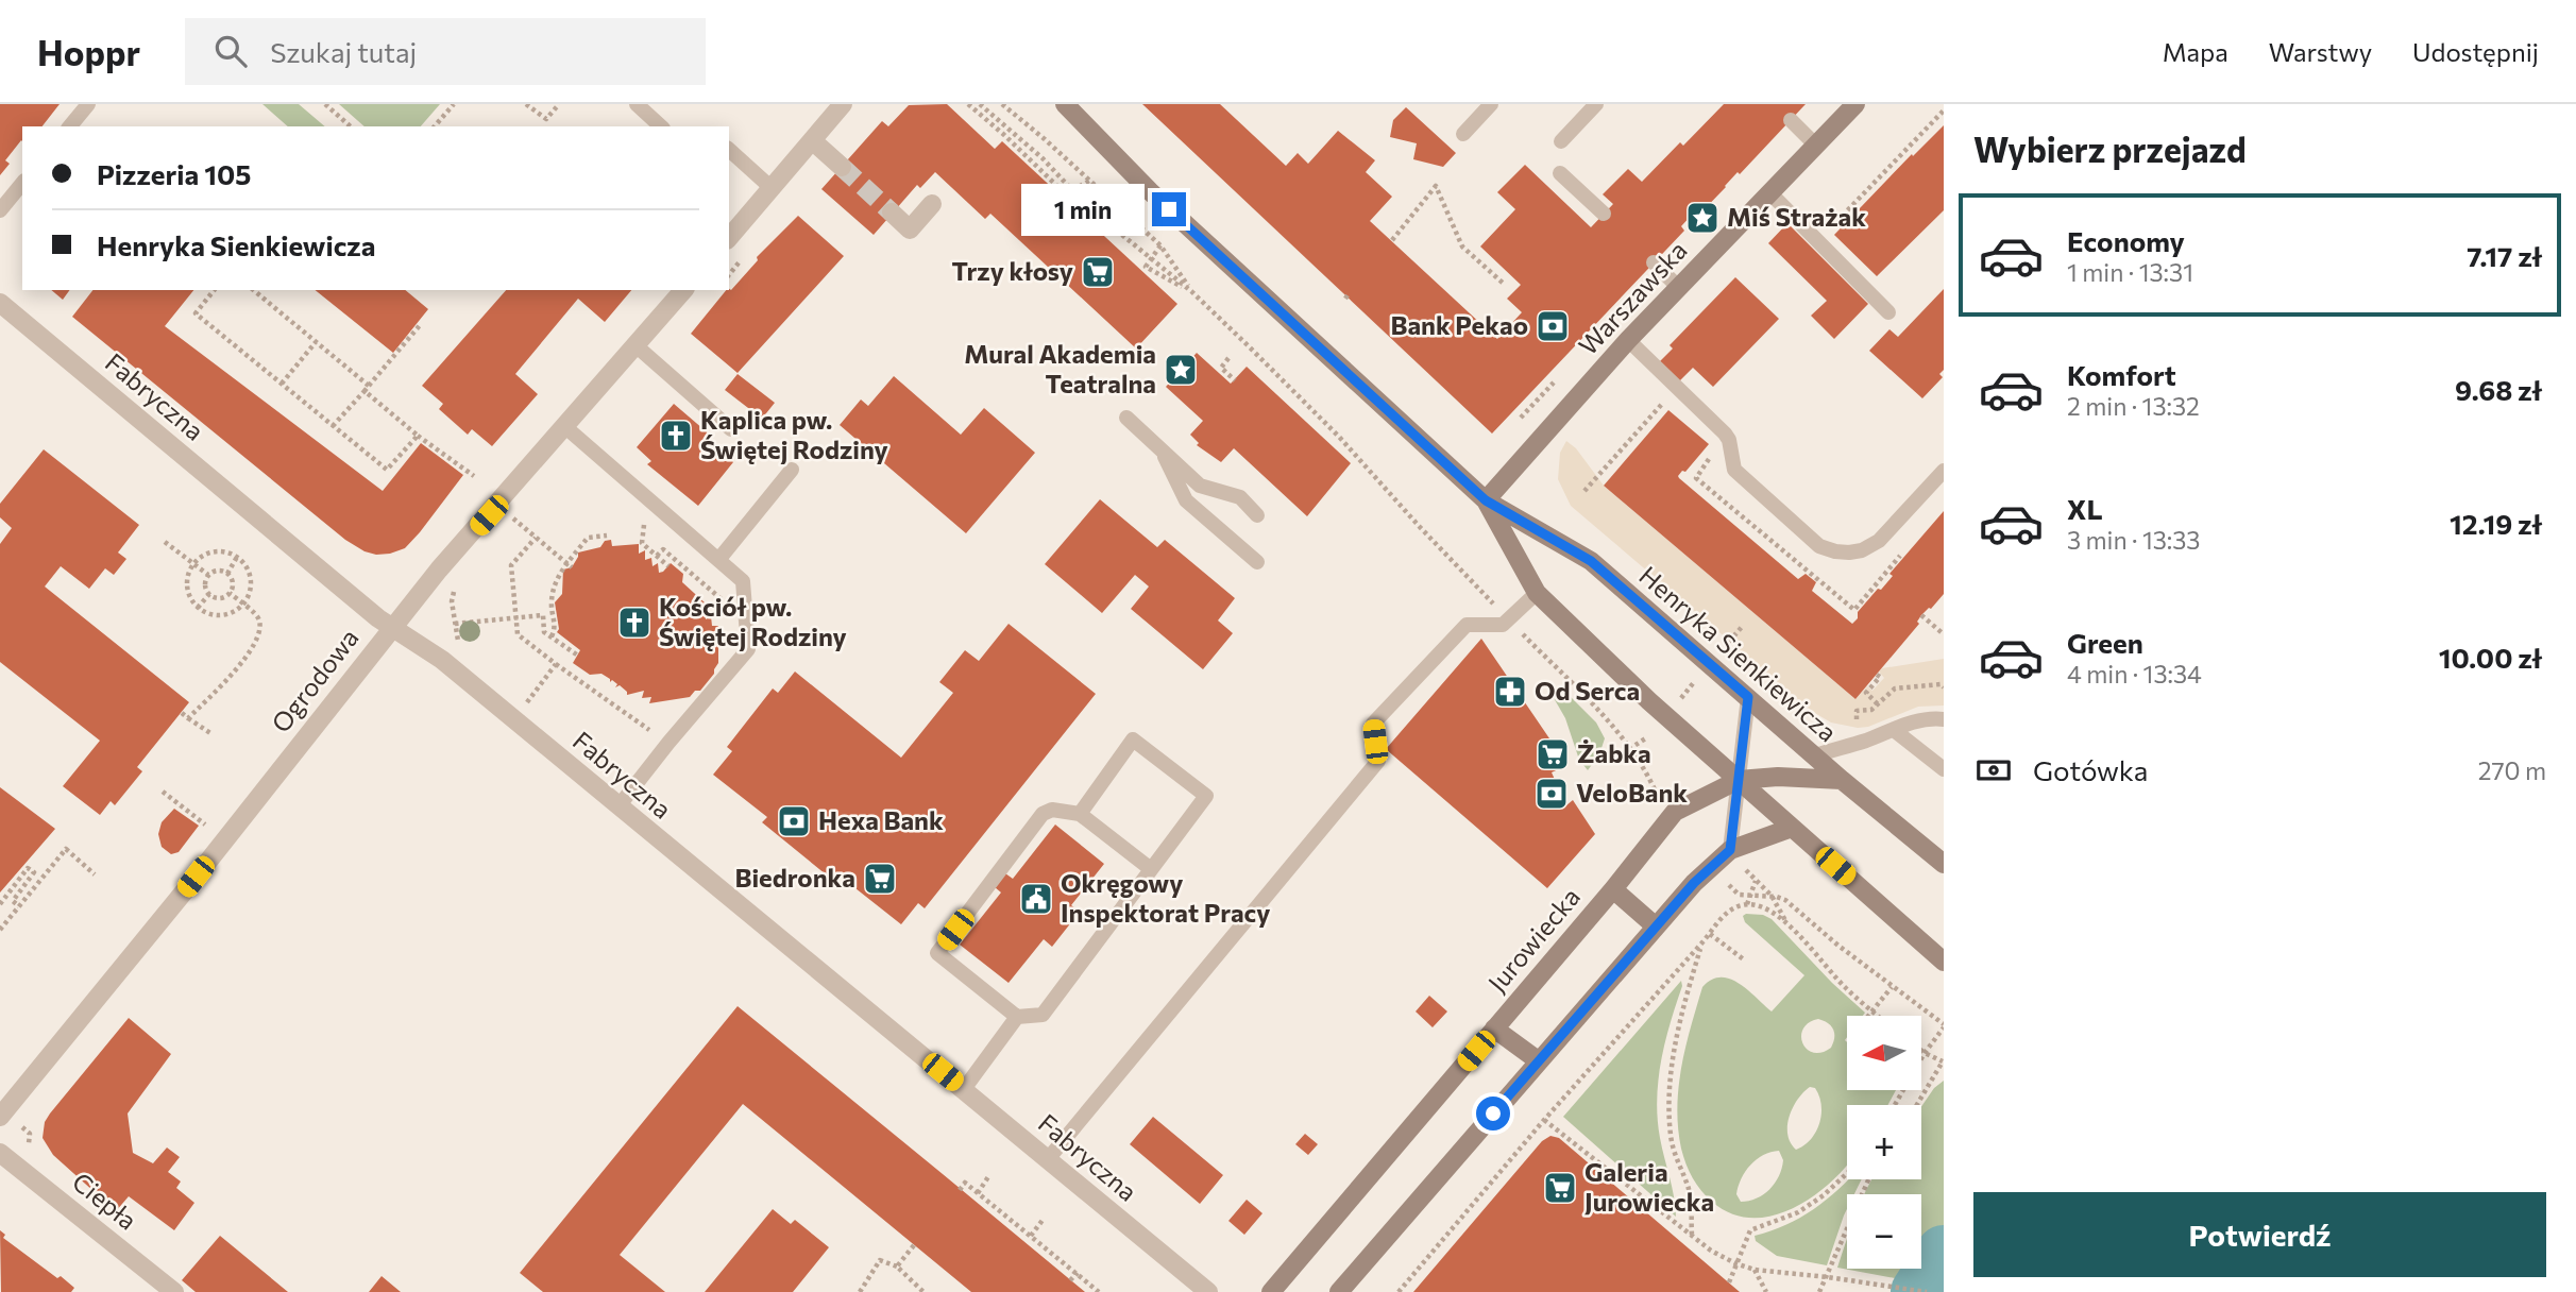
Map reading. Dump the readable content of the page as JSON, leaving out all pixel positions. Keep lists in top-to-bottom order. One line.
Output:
{"streets":{"street":["Warszawska","Fabryczna","Henryka Sienkiewicza","Ogrodowa","Jurowiecka","Ciepła"]},"crossings":[["Warszawska","Henryka Sienkiewicza"],["Fabryczna","Ogrodowa"],["Henryka Sienkiewicza","Jurowiecka"]],"places":{"place":["Miś Strażak","Mural Akademia Teatralna"],"supermarket":["Trzy kłosy","Żabka","Biedronka","Galeria Jurowiecka"],"bank":["Bank Pekao","VeloBank","Hexa Bank"],"church":["Kaplica pw. Świętej Rodziny","Kościół pw. Świętej Rodziny"],"pharmacy":["Od Serca"],"public building":["Okręgowy Inspektorat Pracy"]},"north":"left","page":{"header":"Hoppr","search":"Szukaj tutaj","nav":["Mapa","Warstwy","Udostępnij"],"heading":"Wybierz przejazd","banner":["Pizzeria 105","Henryka Sienkiewicza"],"bubble":"1 min","list":[{"name":"Economy","note":"1 min · 13:31","value":"7.17 zł"},{"name":"Komfort","note":"2 min · 13:32","value":"9.68 zł"},{"name":"XL","note":"3 min · 13:33","value":"12.19 zł"},{"name":"Green","note":"4 min · 13:34","value":"10.00 zł"}],"pay":["Gotówka","270 m"],"map_buttons":["+","−"],"buttons":"Potwierdź"}}
